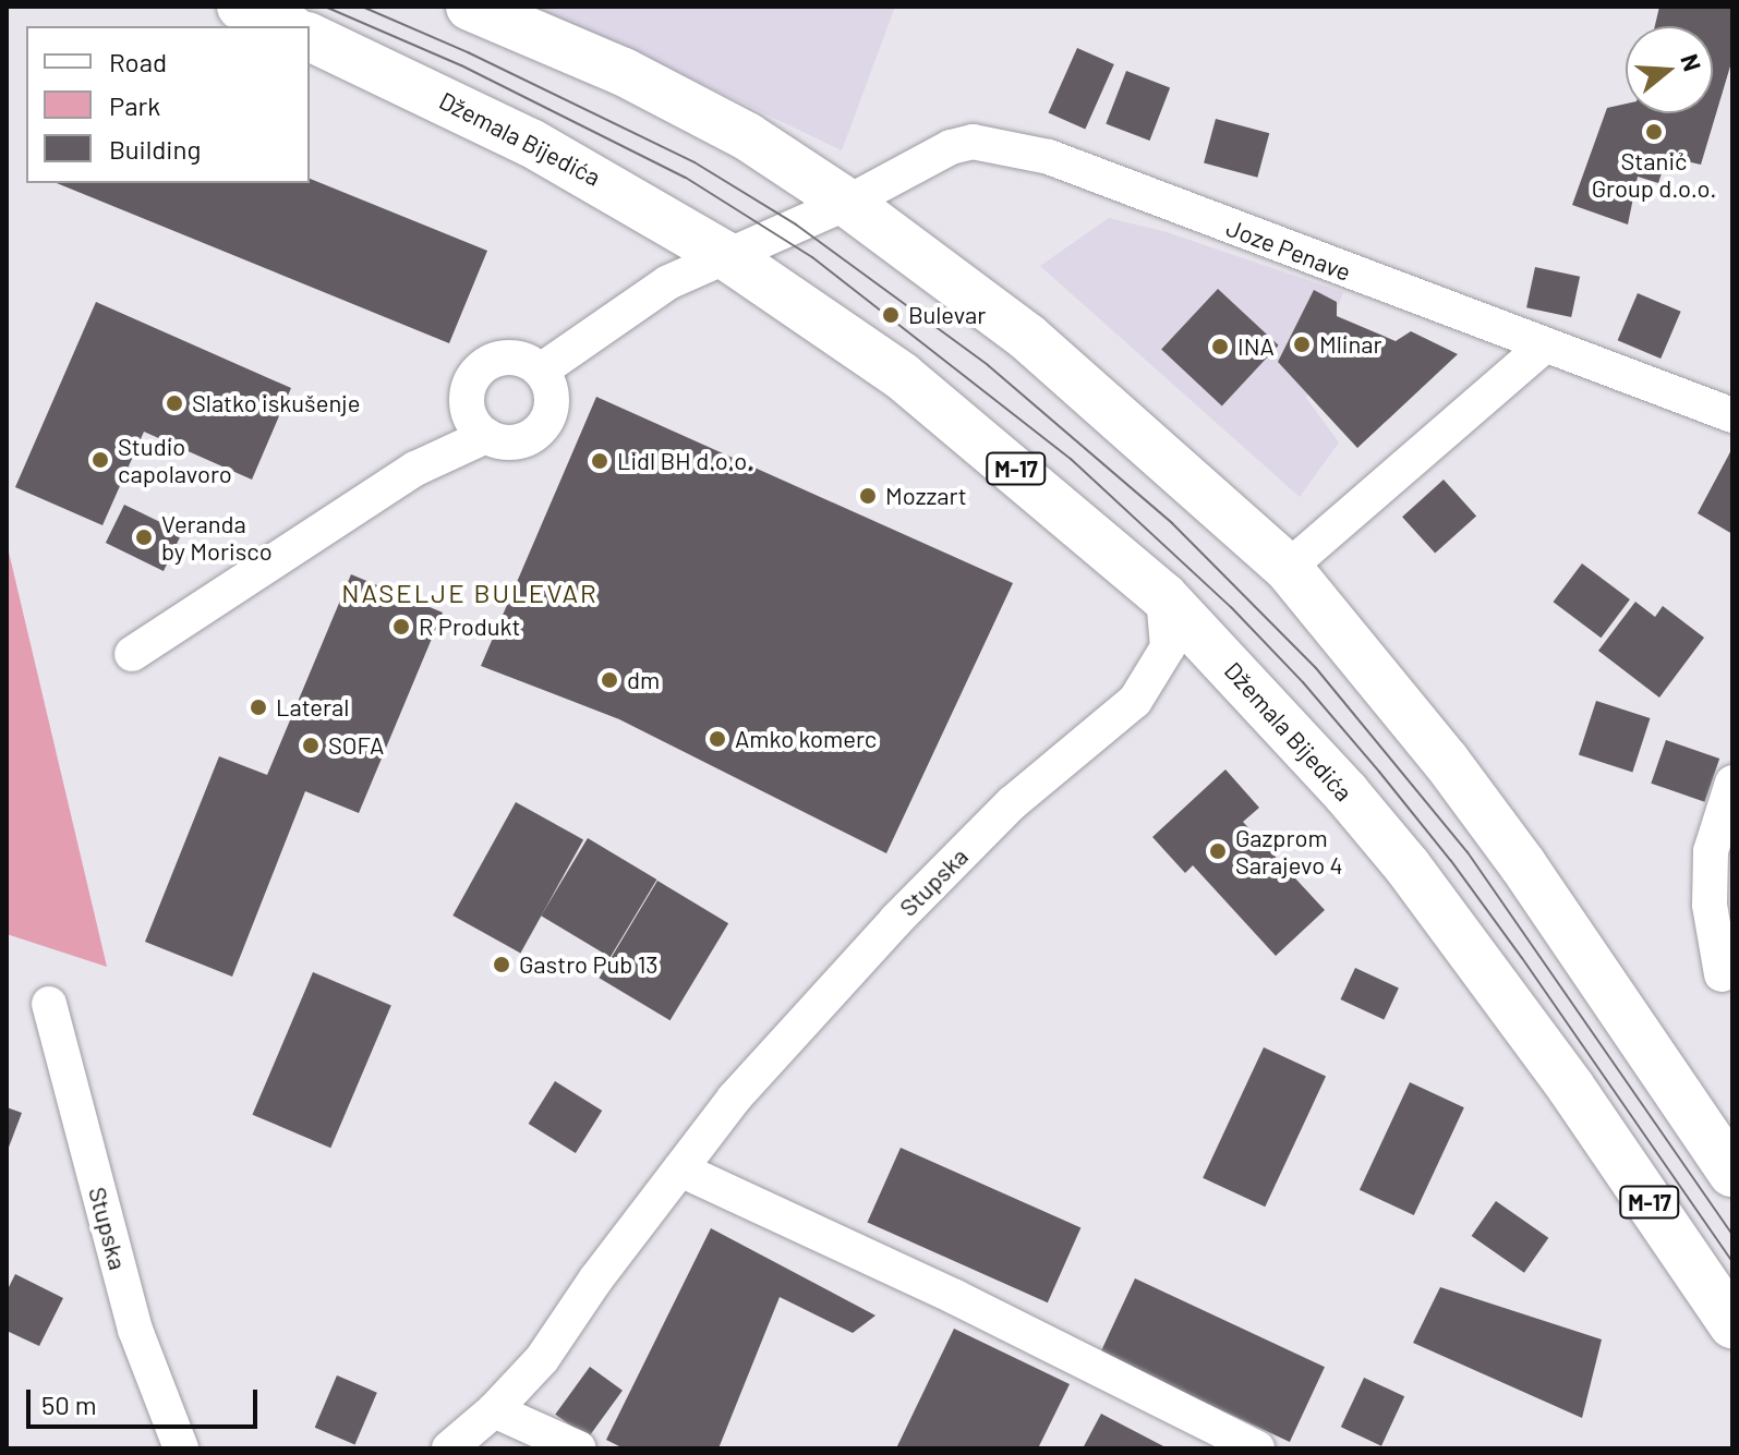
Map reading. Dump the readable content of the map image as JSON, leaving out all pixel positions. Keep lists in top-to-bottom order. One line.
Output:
{"streets":{"main road":["Džemala Bijedića","M-17"],"street":["Joze Penave","Stupska"]},"crossings":[["Džemala Bijedića","Stupska"]],"districts":["NASELJE BULEVAR"],"places":["Stanić Group d.o.o.","Bulevar","Mlinar","INA","Slatko iskušenje","Studio capolavoro","Lidl BH d.o.o.","Mozzart","Veranda by Morisco","R Produkt","dm","Lateral","Amko komerc","SOFA","Gazprom Sarajevo 4","Gastro Pub 13"],"legend":["Road","Park","Building"],"scale_bar":"50 m","north":"right"}
